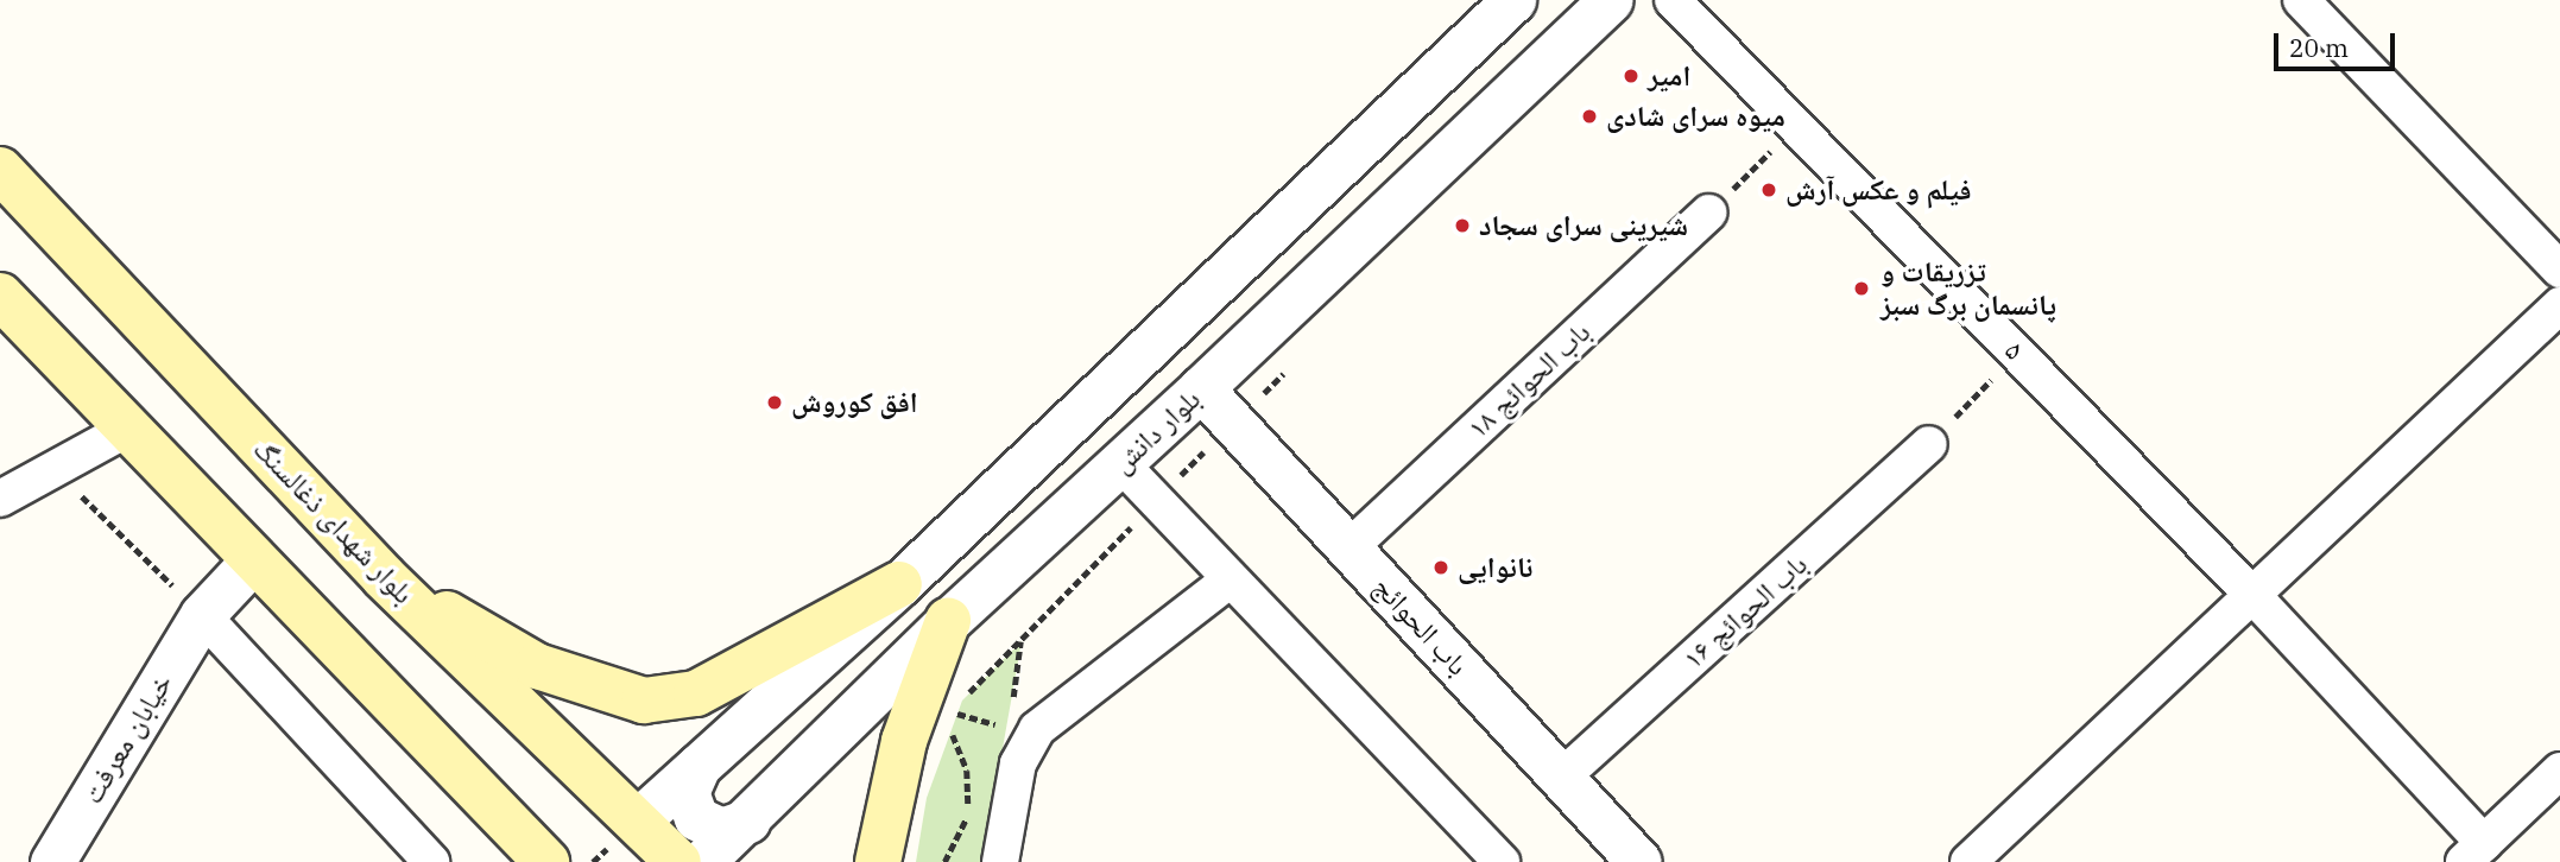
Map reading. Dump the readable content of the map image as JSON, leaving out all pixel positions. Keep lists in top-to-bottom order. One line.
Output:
{"streets":{"main road":["بلوار شهدای ذغالسنگ"],"street":["۵","باب الحوائج ۱۸","بلوار دانش","باب الحوائج ۱۶","باب الحوائج","خیابان معرفت"]},"crossings":[["باب الحوائج ۱۸","باب الحوائج"],["بلوار دانش","باب الحوائج"],["باب الحوائج ۱۶","باب الحوائج"]],"places":["امیر","میوه سرای شادی","فیلم و عکس آرش","شیرینی سرای سجاد","تزریقات و پانسمان برگ سبز","افق کوروش","نانوایی"],"scale_bar":"20 m"}
